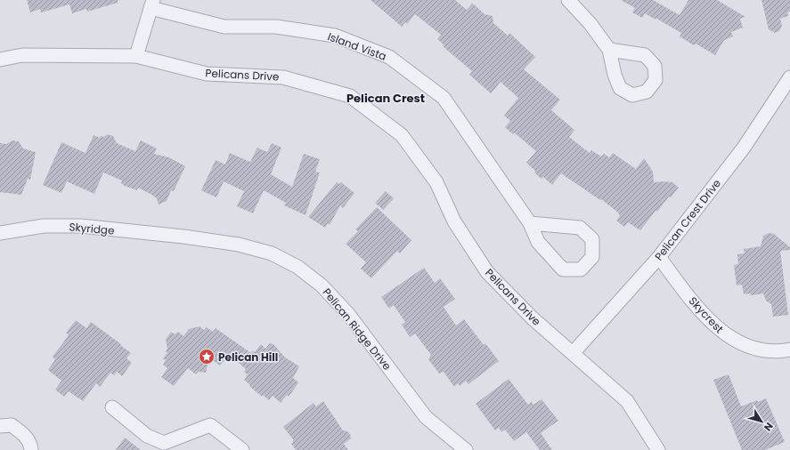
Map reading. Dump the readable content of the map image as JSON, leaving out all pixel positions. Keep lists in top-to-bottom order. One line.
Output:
{"streets":{"street":["Island Vista","Pelicans Drive","Pelican Crest Drive","Skyridge","Skycrest","Pelican Ridge Drive"]},"crossings":[["Pelicans Drive","Pelican Crest Drive"],["Pelican Crest Drive","Skycrest"],["Skyridge","Pelican Ridge Drive"]],"districts":["Pelican Crest"],"places":{"place":["Pelican Hill"]},"north":"bottom right"}
